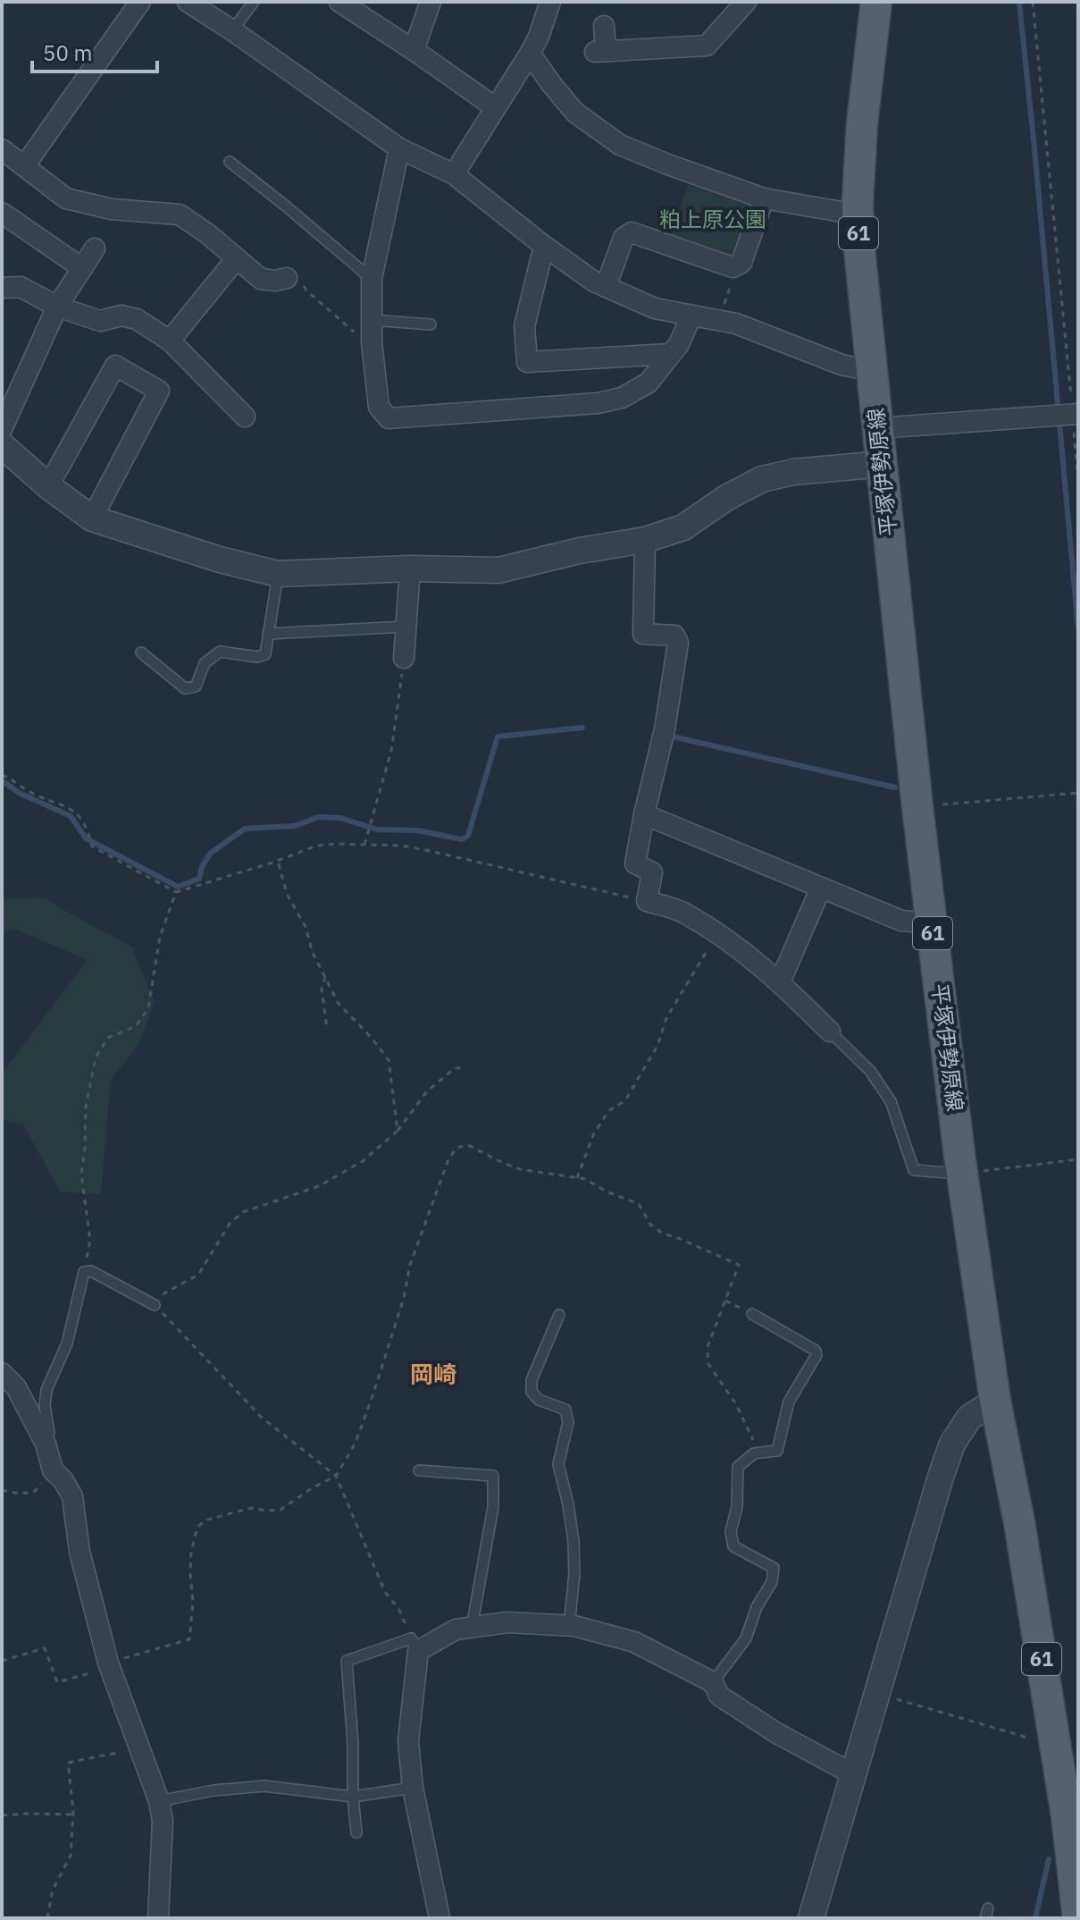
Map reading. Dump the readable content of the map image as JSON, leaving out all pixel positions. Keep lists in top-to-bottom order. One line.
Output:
{"streets":{"main road":["61","平塚伊勢原線"]},"districts":["岡崎"],"parks":["粕上原公園"],"scale_bar":"50 m"}
